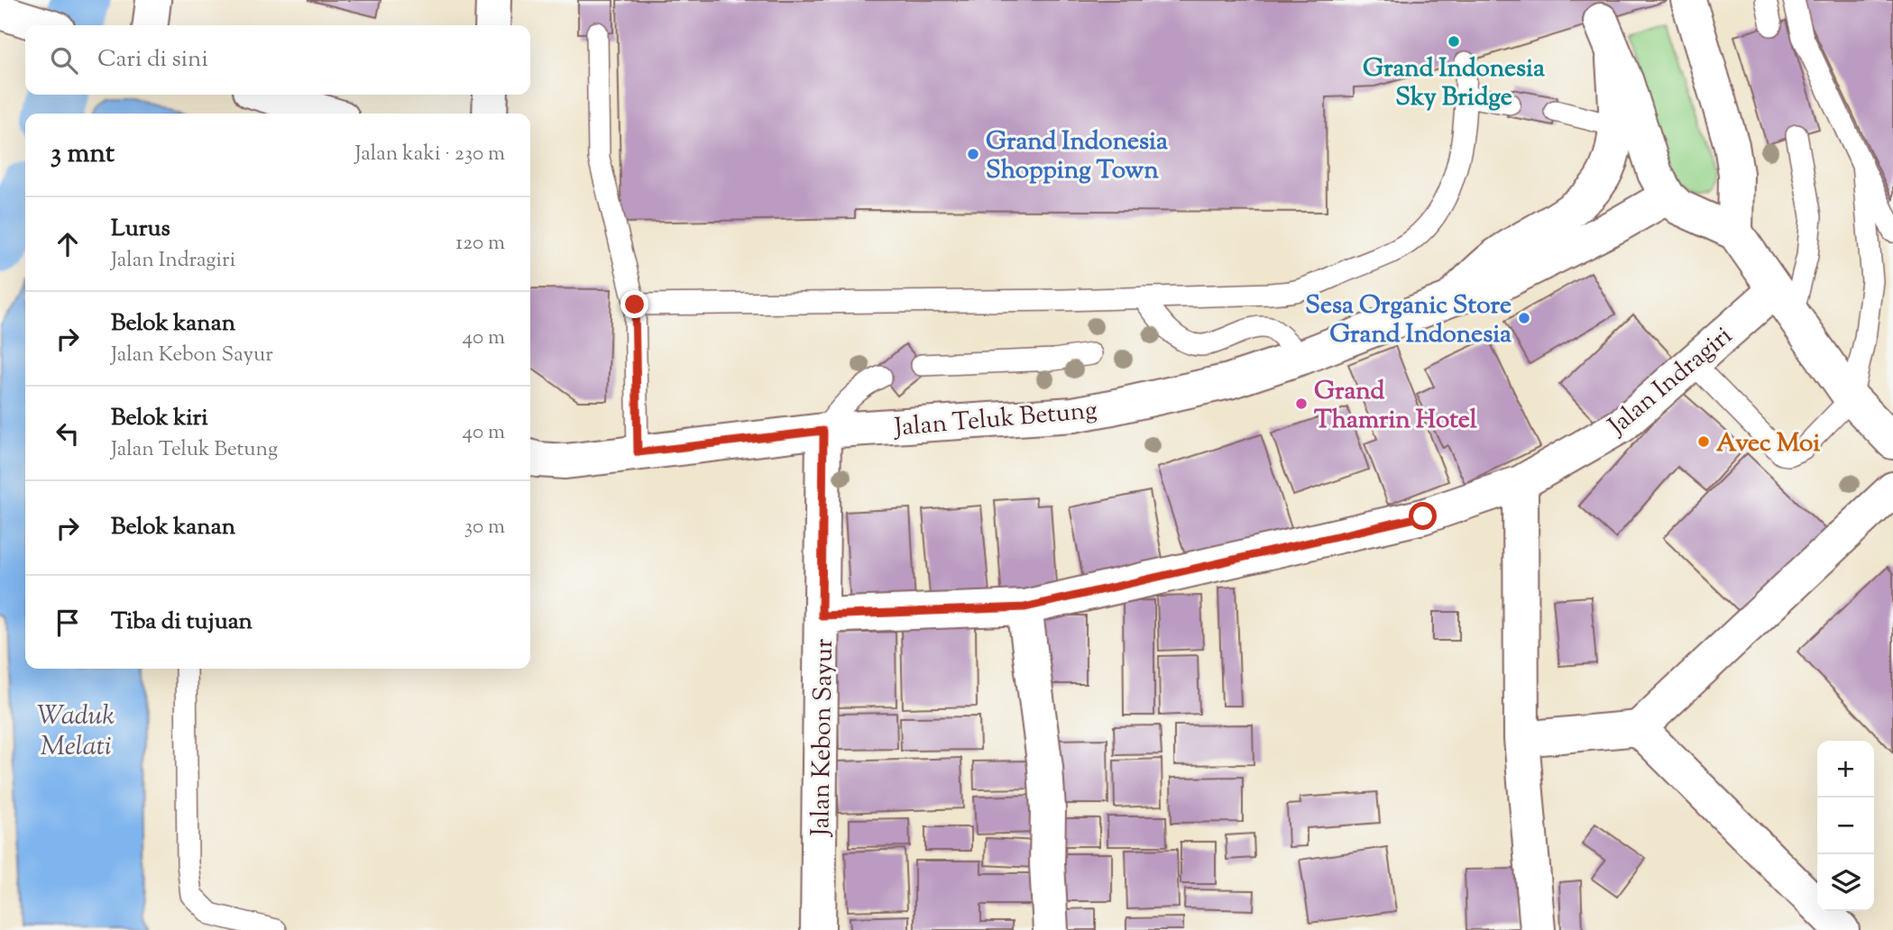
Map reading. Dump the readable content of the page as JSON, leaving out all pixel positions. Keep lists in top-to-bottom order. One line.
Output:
{"streets":{"street":["Jalan Indragiri","Jalan Teluk Betung","Jalan Kebon Sayur"]},"crossings":[["Jalan Indragiri","Jalan Kebon Sayur"],["Jalan Teluk Betung","Jalan Kebon Sayur"]],"water":["Waduk Melati"],"places":["Grand Indonesia Sky Bridge","Grand Indonesia Shopping Town","Sesa Organic Store Grand Indonesia","Grand Thamrin Hotel","Avec Moi"],"page":{"search":"Cari di sini","heading":["3 mnt","Jalan kaki · 230 m"],"list":[["Lurus","Jalan Indragiri","120 m"],["Belok kanan","Jalan Kebon Sayur","40 m"],["Belok kiri","Jalan Teluk Betung","40 m"],["Belok kanan","30 m"],"Tiba di tujuan"],"map_buttons":["+","−"]}}
